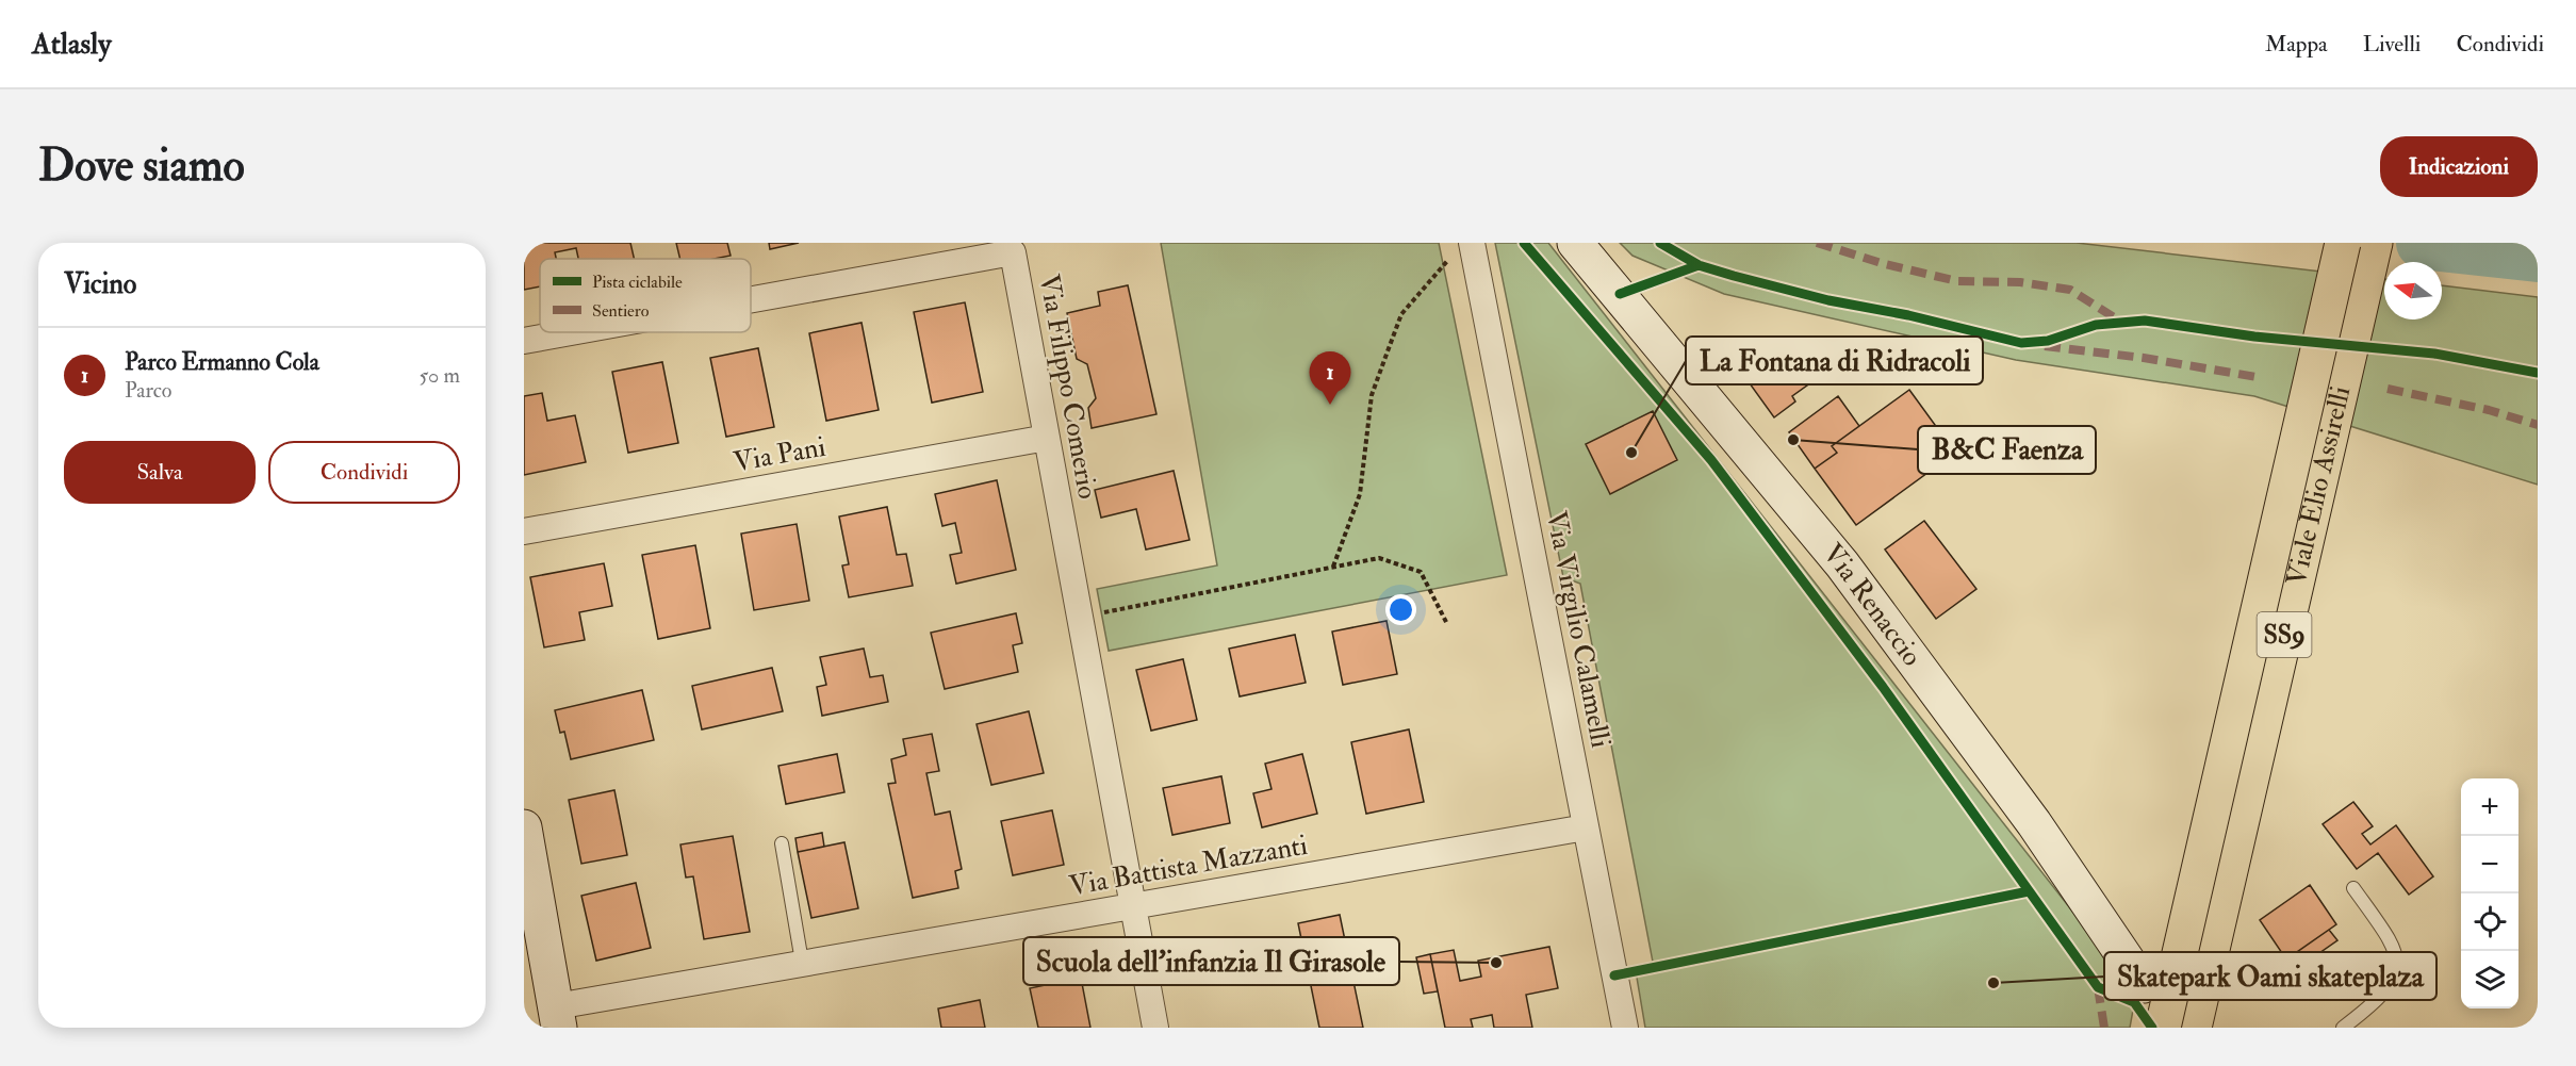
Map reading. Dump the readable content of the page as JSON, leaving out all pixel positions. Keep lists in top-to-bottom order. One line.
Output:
{"streets":{"main road":["Viale Elio Assirelli","SS9"],"street":["Via Filippo Comerio","Via Pani","Via Renaccio","Via Virgilio Calamelli","Via Battista Mazzanti"]},"crossings":[["Via Filippo Comerio","Via Pani"],["Via Filippo Comerio","Via Battista Mazzanti"],["Via Virgilio Calamelli","Via Battista Mazzanti"]],"places":["B&C Faenza","La Fontana di Ridracoli","Scuola dell'infanzia Il Girasole","Skatepark Oami skateplaza"],"legend":["Pista ciclabile","Sentiero"],"north":"left","page":{"header":"Atlasly","nav":["Mappa","Livelli","Condividi"],"buttons":["Indicazioni",["Salva","Condividi"]],"title":"Dove siamo","heading":"Vicino","list":[{"mark":"1","name":"Parco Ermanno Cola","note":"Parco","value":"50 m"}],"pins":"1","map_buttons":["+","−"]}}
